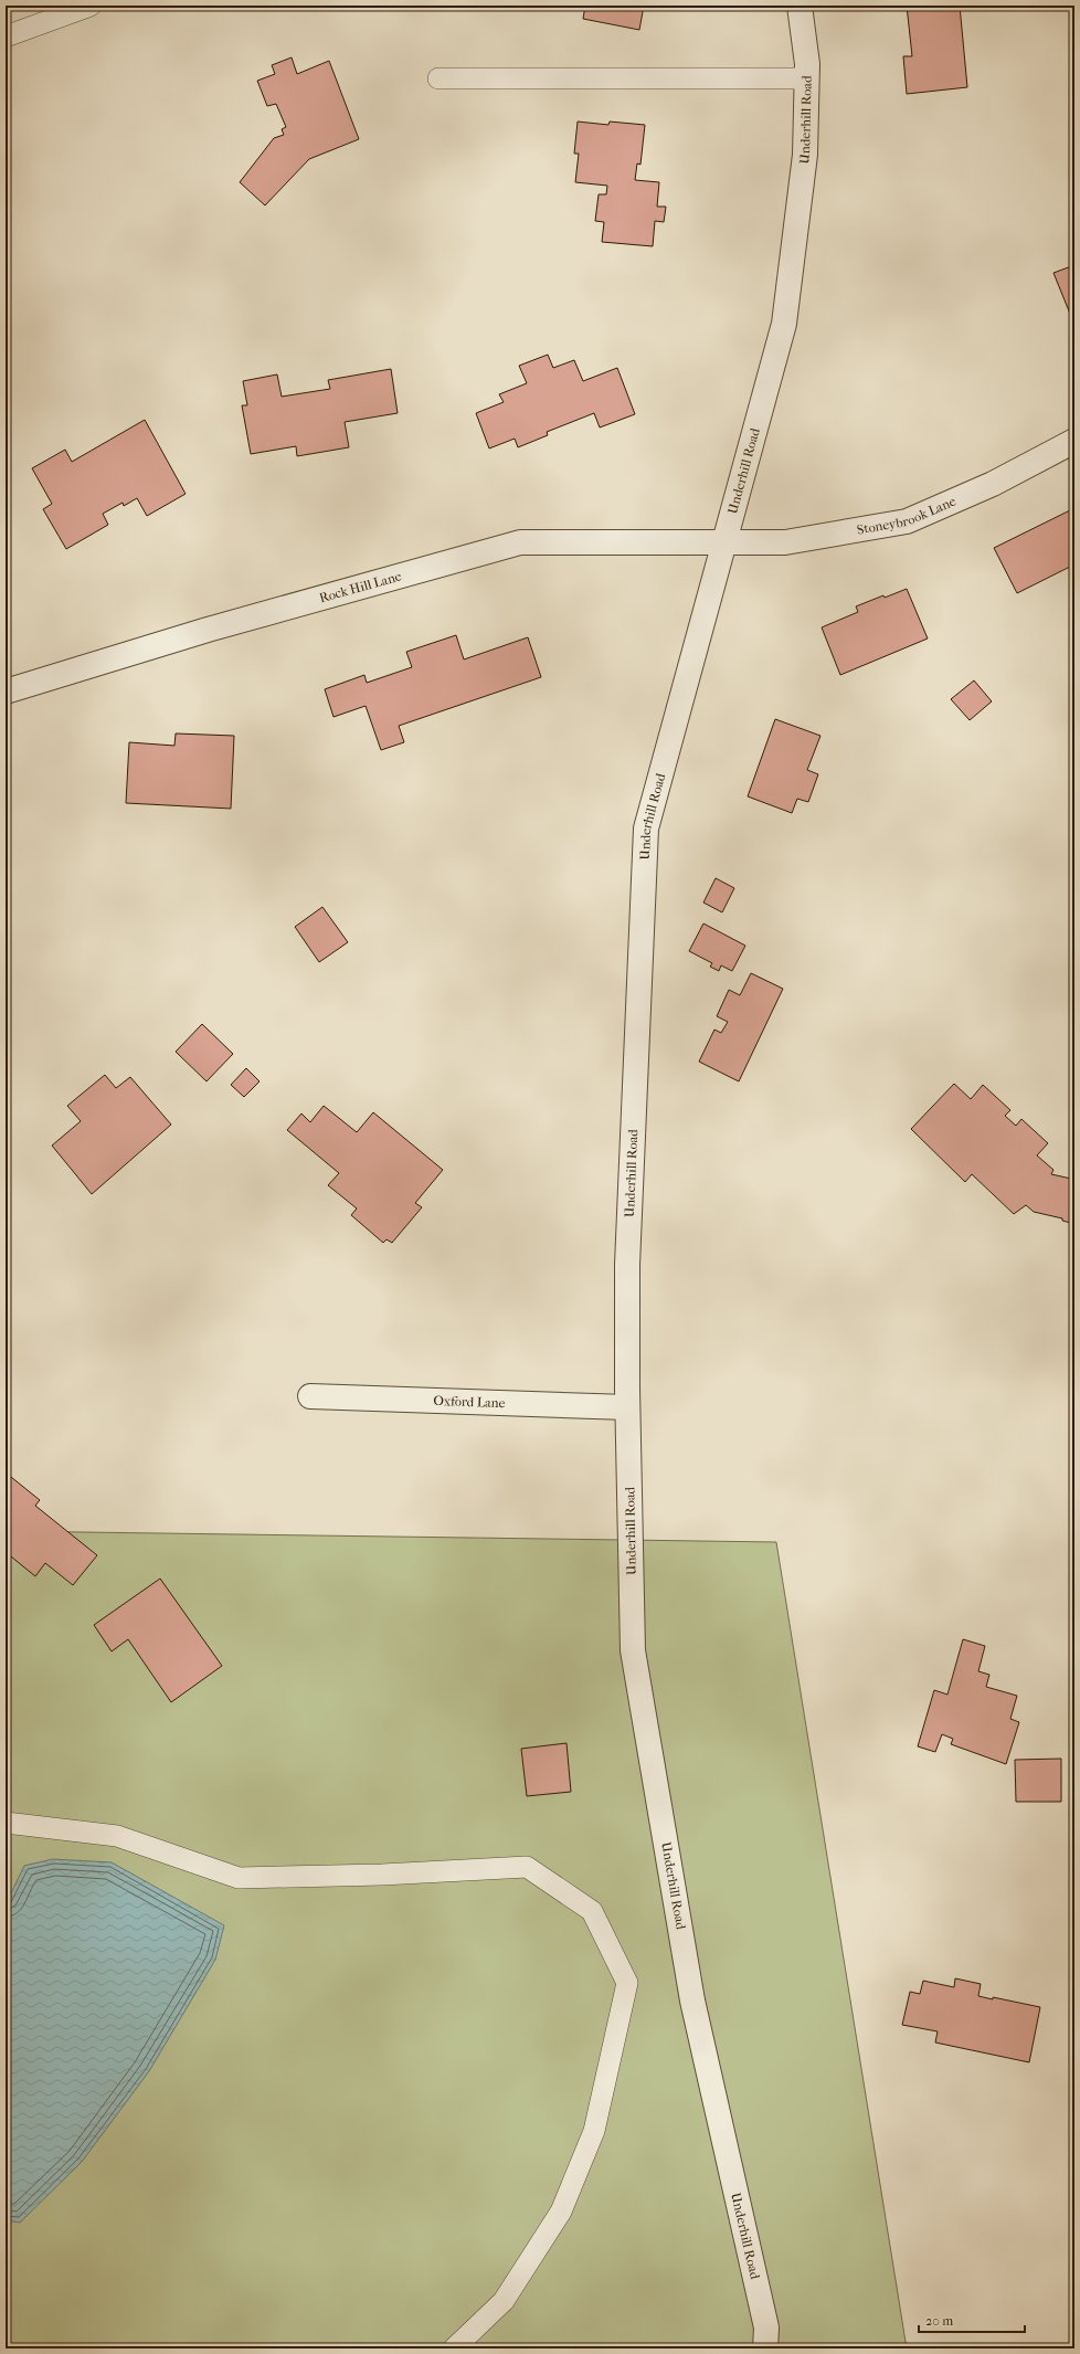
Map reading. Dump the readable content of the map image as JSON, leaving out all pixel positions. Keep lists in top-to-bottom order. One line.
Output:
{"streets":{"street":["Underhill Road","Stoneybrook Lane","Rock Hill Lane","Oxford Lane"]},"crossings":[["Underhill Road","Stoneybrook Lane"],["Underhill Road","Rock Hill Lane"],["Underhill Road","Oxford Lane"],["Stoneybrook Lane","Rock Hill Lane"]],"scale_bar":"20 m"}
